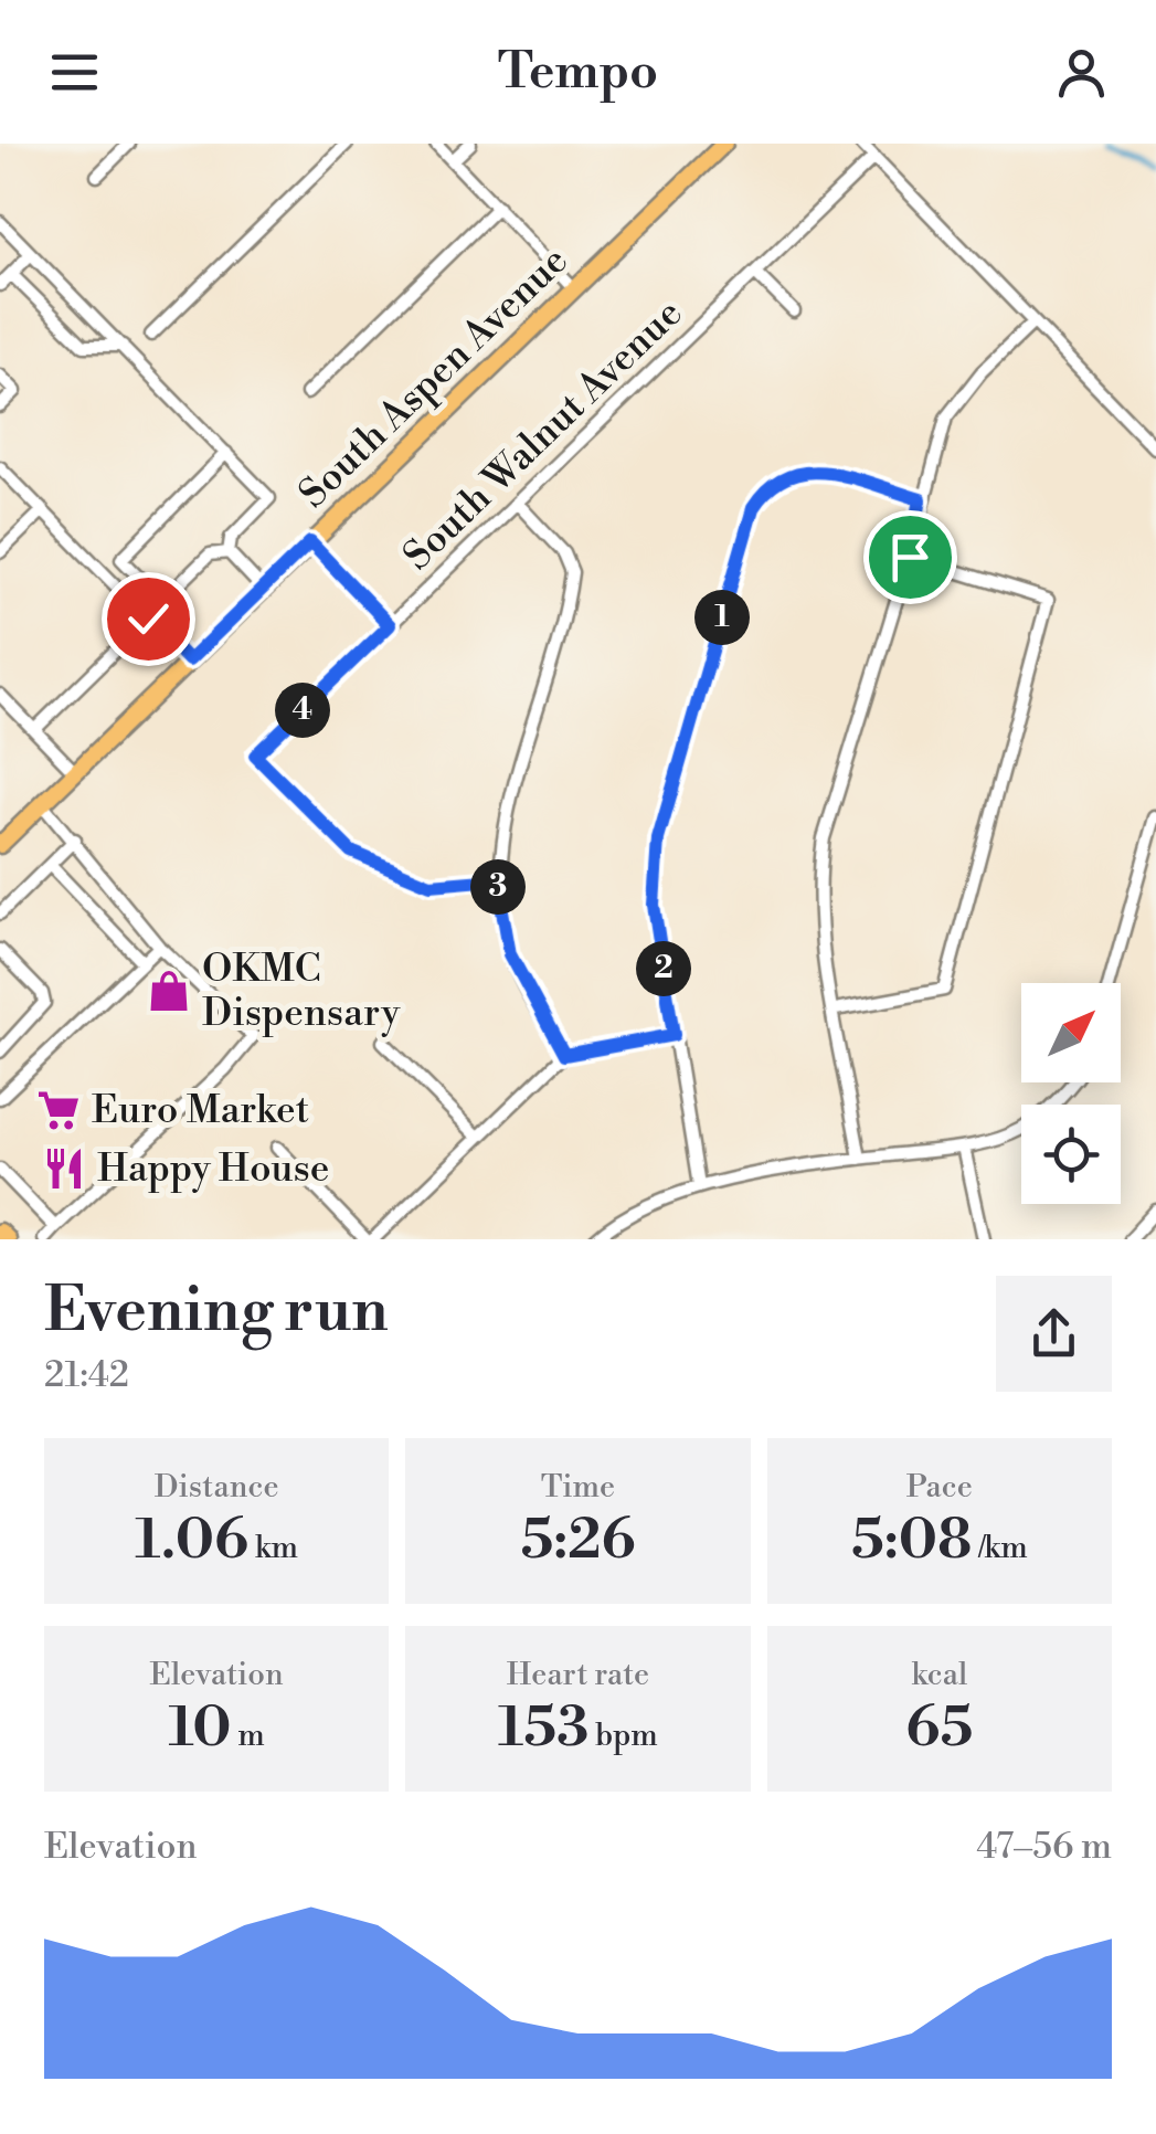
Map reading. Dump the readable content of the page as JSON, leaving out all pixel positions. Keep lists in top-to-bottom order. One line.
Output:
{"streets":{"main road":["South Aspen Avenue"],"street":["South Walnut Avenue"]},"places":{"shop":["OKMC Dispensary"],"supermarket":["Euro Market"],"restaurant":["Happy House"]},"north":"top right","page":{"header":"Tempo","pins":["1","4","3","2"],"heading":["Evening run","21:42"],"stats":[["Distance","1.06 km"],["Time","5:26"],["Pace","5:08 /km"],["Elevation","10 m"],["Heart rate","153 bpm"],["kcal","65"]],"chart":["Elevation","47–56 m"]}}
